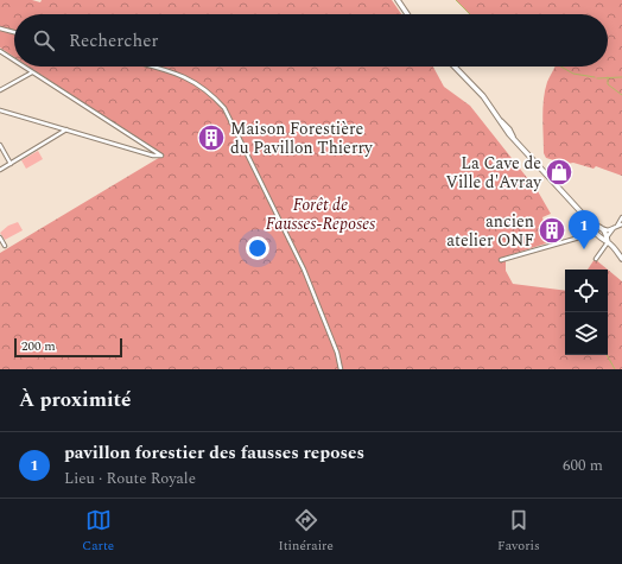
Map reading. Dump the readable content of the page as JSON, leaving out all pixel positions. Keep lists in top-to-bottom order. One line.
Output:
{"parks":["Forêt de Fausses-Reposes"],"places":{"building":["Maison Forestière du Pavillon Thierry","ancien atelier ONF"],"shop":["La Cave de Ville d'Avray"]},"scale_bar":"200 m","page":{"search":"Rechercher","pins":"1","scale":"200 m","heading":"À proximité","list":[{"mark":"1","name":"pavillon forestier des fausses reposes","note":"Lieu · Route Royale","value":"600 m"}],"nav":["Carte","Itinéraire","Favoris"]}}
